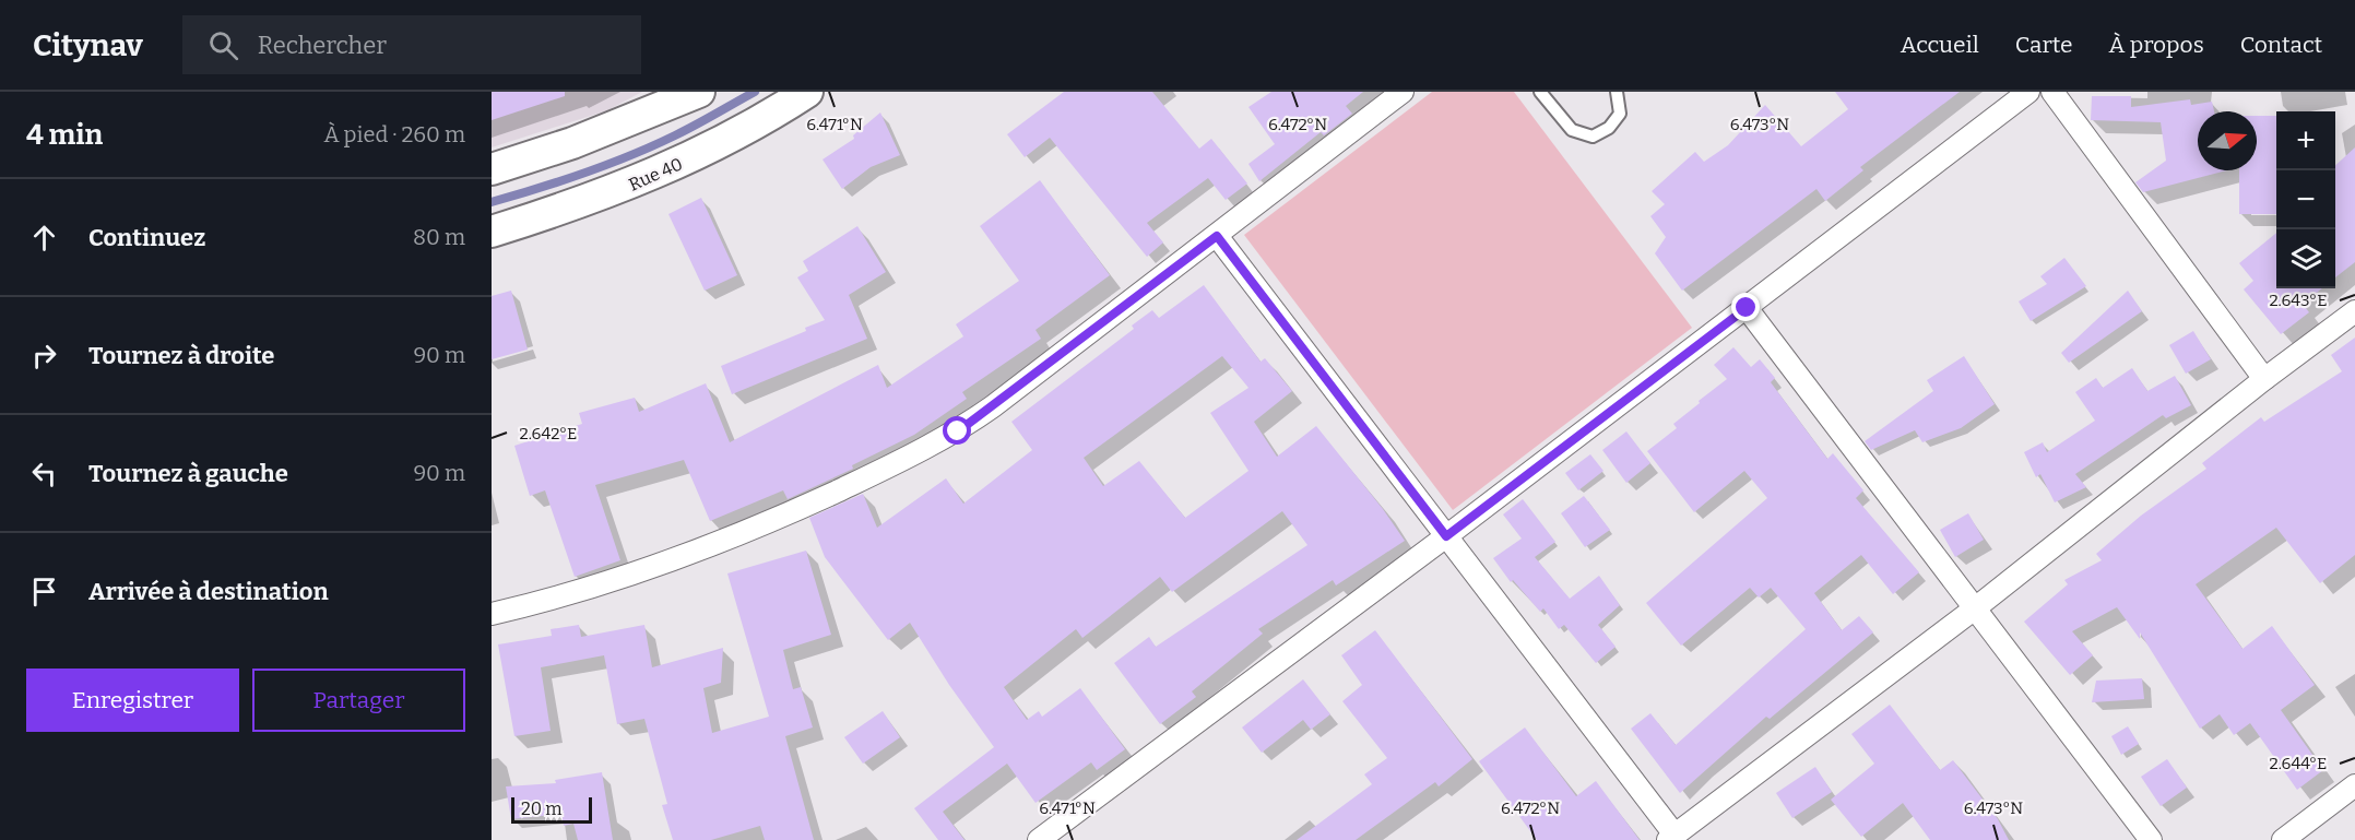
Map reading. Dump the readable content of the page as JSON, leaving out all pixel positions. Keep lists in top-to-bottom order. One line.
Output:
{"streets":{"main road":["Rue 40"]},"scale_bar":"20 m","north":"right","page":{"header":"Citynav","search":"Rechercher","nav":["Accueil","Carte","À propos","Contact"],"heading":["4 min","À pied · 260 m"],"map_buttons":["+","−"],"list":[["Continuez","80 m"],["Tournez à droite","90 m"],["Tournez à gauche","90 m"],"Arrivée à destination"],"buttons":["Enregistrer","Partager"],"scale":"20 m"},"coordinates":["6.471°N","6.472°N","6.473°N","2.643°E","2.642°E","2.644°E"]}
